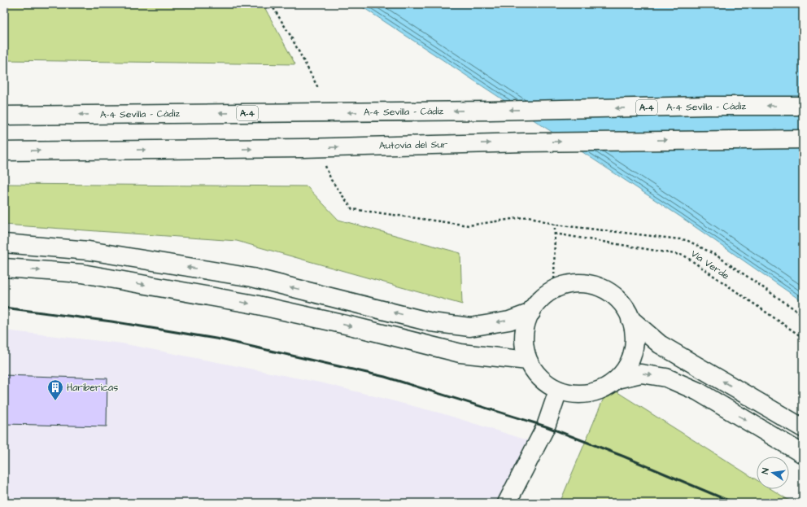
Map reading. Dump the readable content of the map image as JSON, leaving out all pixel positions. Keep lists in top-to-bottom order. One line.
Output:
{"streets":{"main road":["A-4 Sevilla - Cádiz","A-4","Autovía del Sur"],"path":["Vía Verde"]},"places":{"building":["Haribericas"]},"north":"left"}
